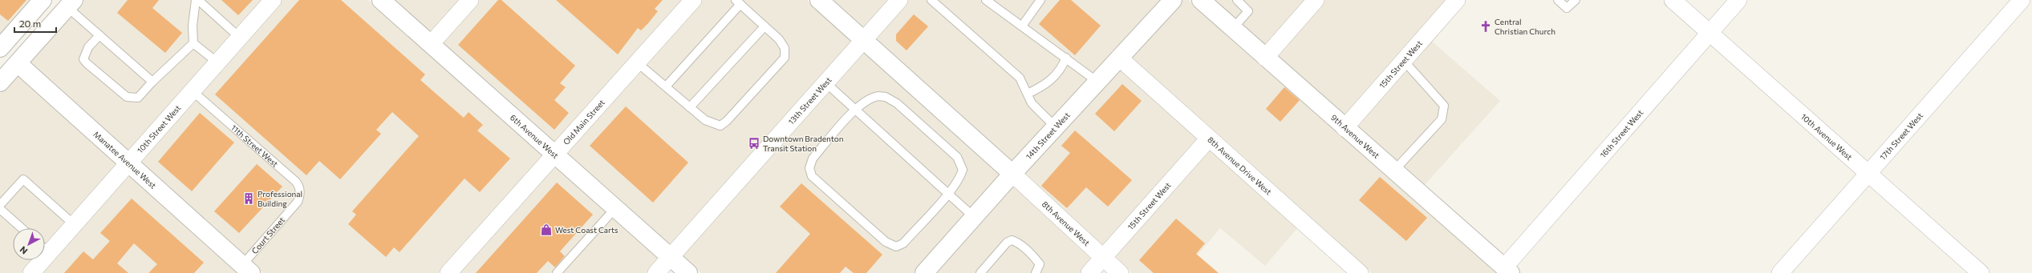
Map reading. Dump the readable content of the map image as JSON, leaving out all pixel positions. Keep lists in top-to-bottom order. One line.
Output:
{"streets":{"main road":["14th Street West","6th Avenue West","9th Avenue West","Manatee Avenue West"],"street":["15th Street West","13th Street West","Old Main Street","10th Street West","16th Street West","10th Avenue West","17th Street West","8th Avenue Drive West","8th Avenue West"],"lane":["11th Street West","Court Street"]},"crossings":[["15th Street West","9th Avenue West"],["15th Street West","8th Avenue Drive West"],["15th Street West","8th Avenue West"],["13th Street West","6th Avenue West"],["Old Main Street","6th Avenue West"],["10th Street West","11th Street West"],["10th Street West","Manatee Avenue West"],["16th Street West","10th Avenue West"],["16th Street West","9th Avenue West"],["14th Street West","8th Avenue Drive West"],["14th Street West","8th Avenue West"],["10th Avenue West","17th Street West"],["11th Street West","Court Street"],["Manatee Avenue West","Court Street"]],"places":{"church":["Central Christian Church"],"bus stop":["Downtown Bradenton Transit Station"],"building":["Professional Building"],"shop":["West Coast Carts"]},"scale_bar":"20 m","north":"bottom left"}
